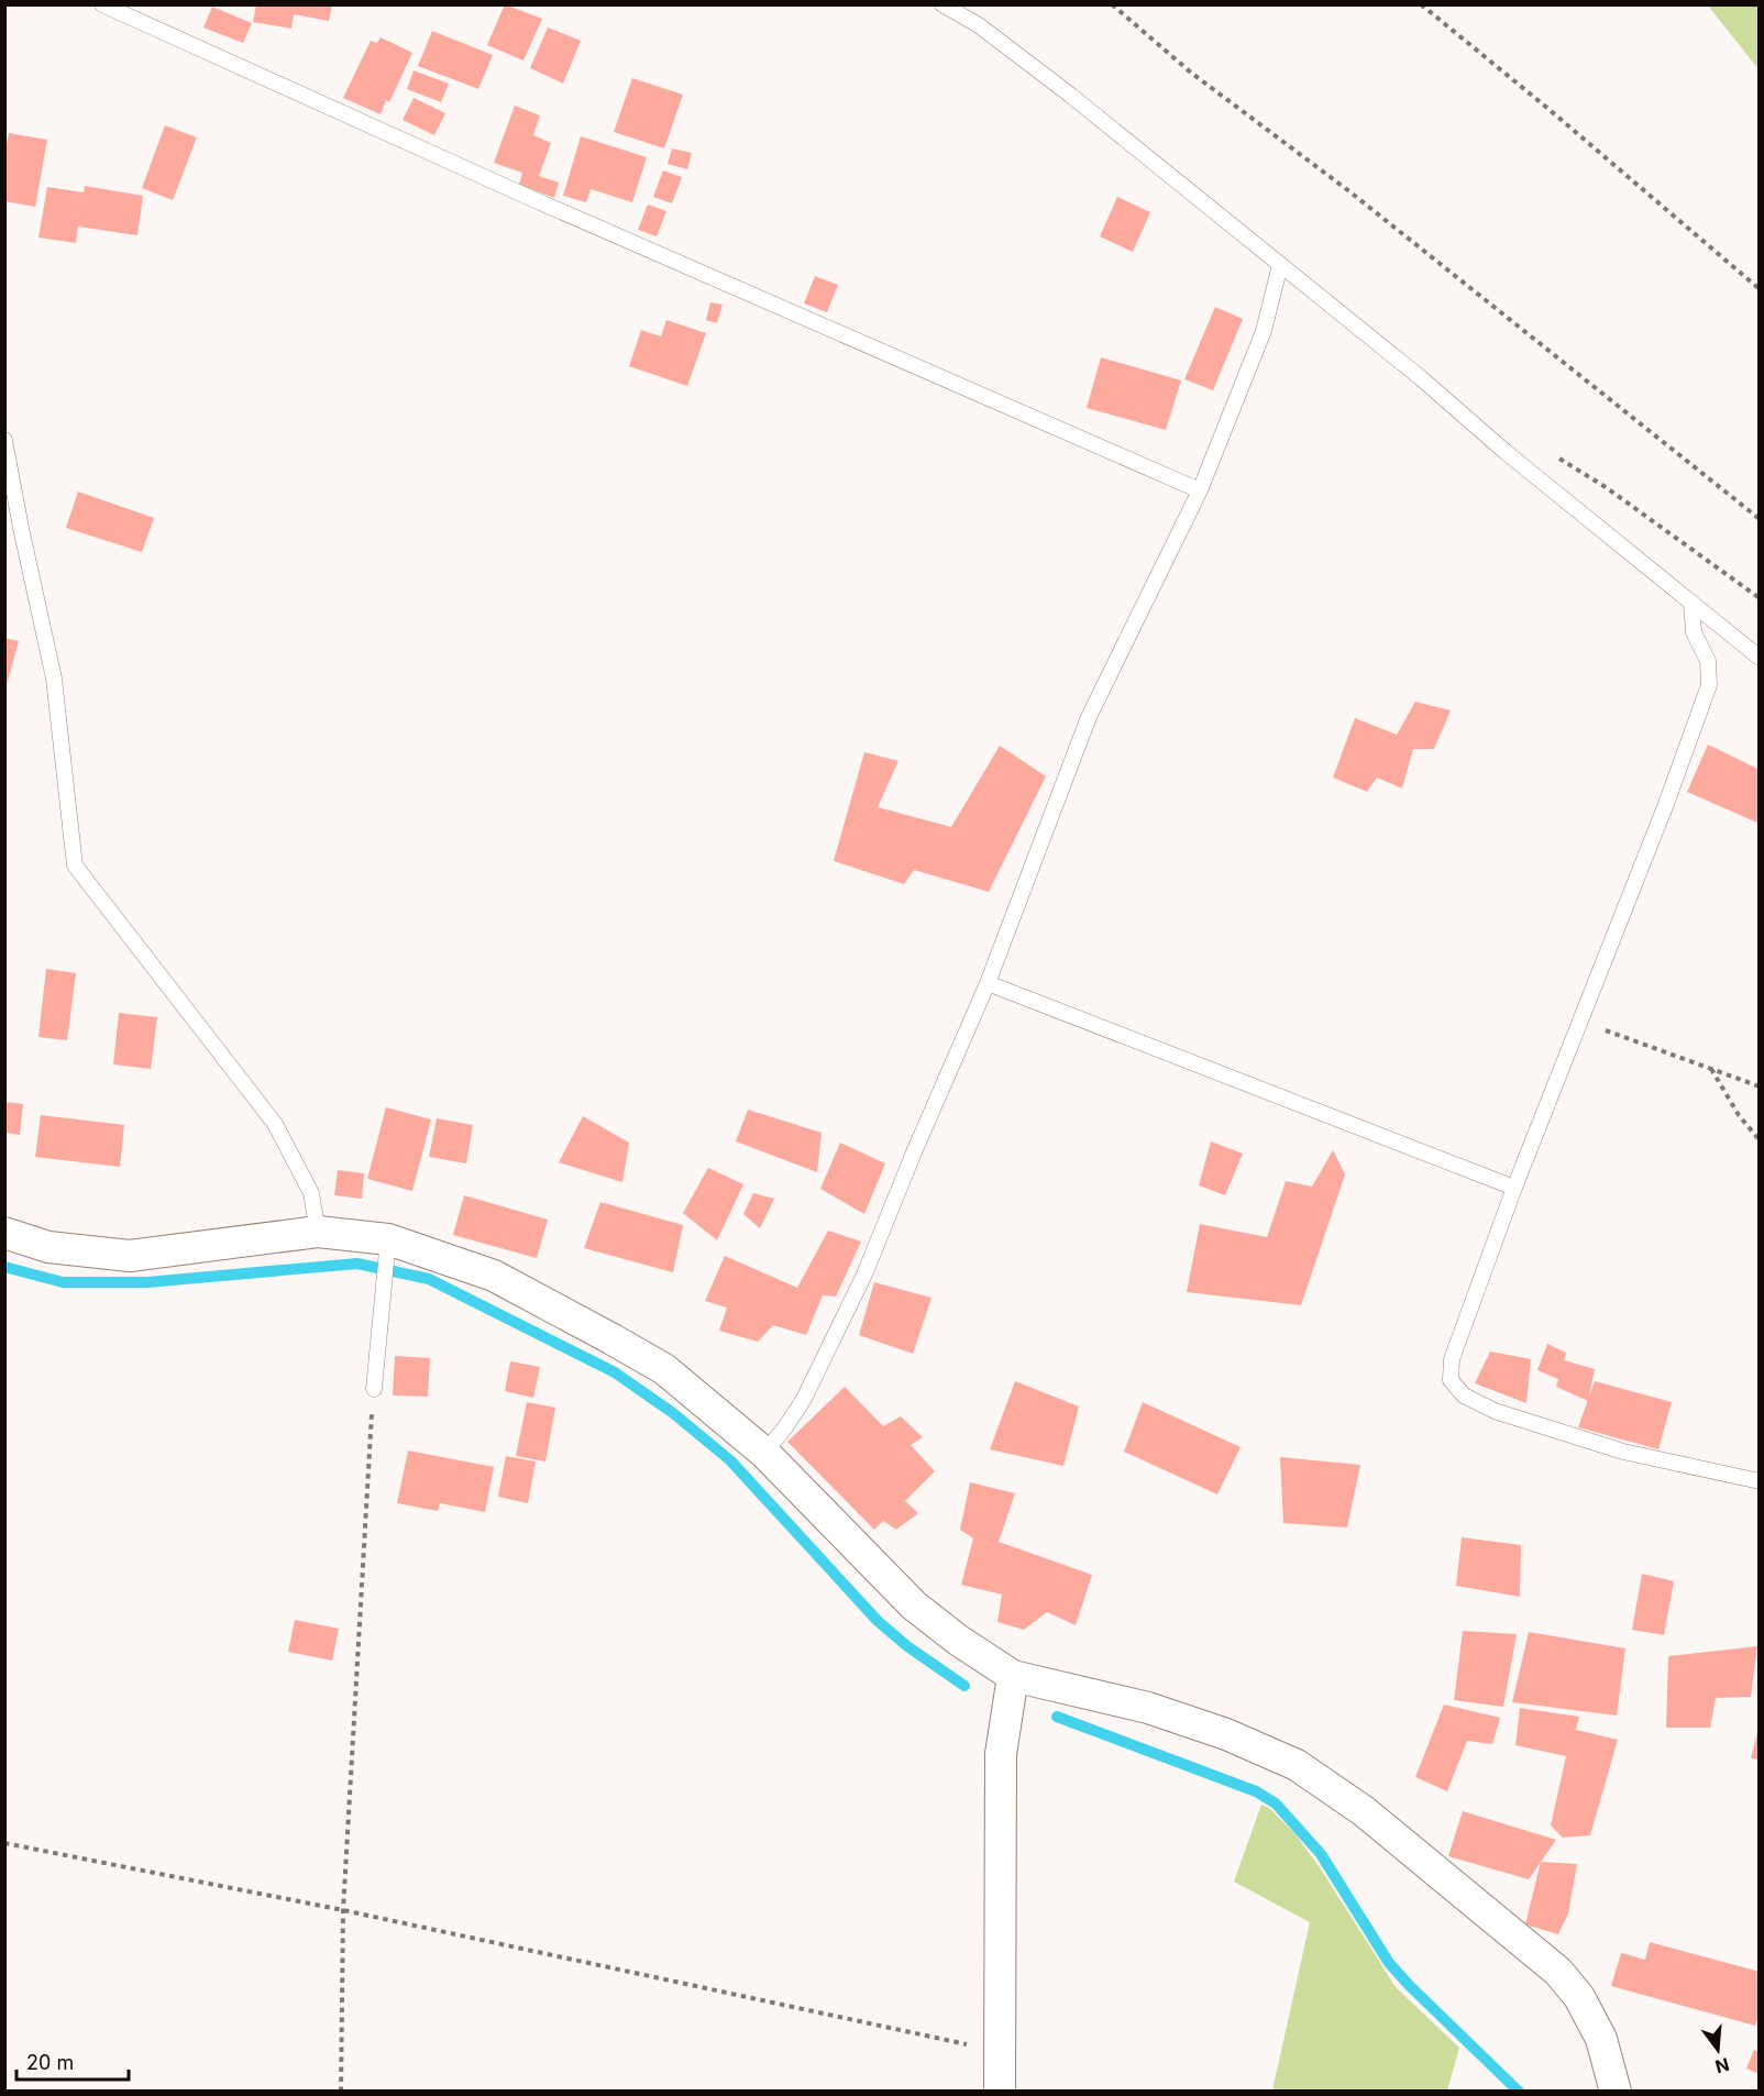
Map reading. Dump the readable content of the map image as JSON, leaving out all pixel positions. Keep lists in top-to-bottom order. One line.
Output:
{"scale_bar":"20 m","north":"bottom"}
